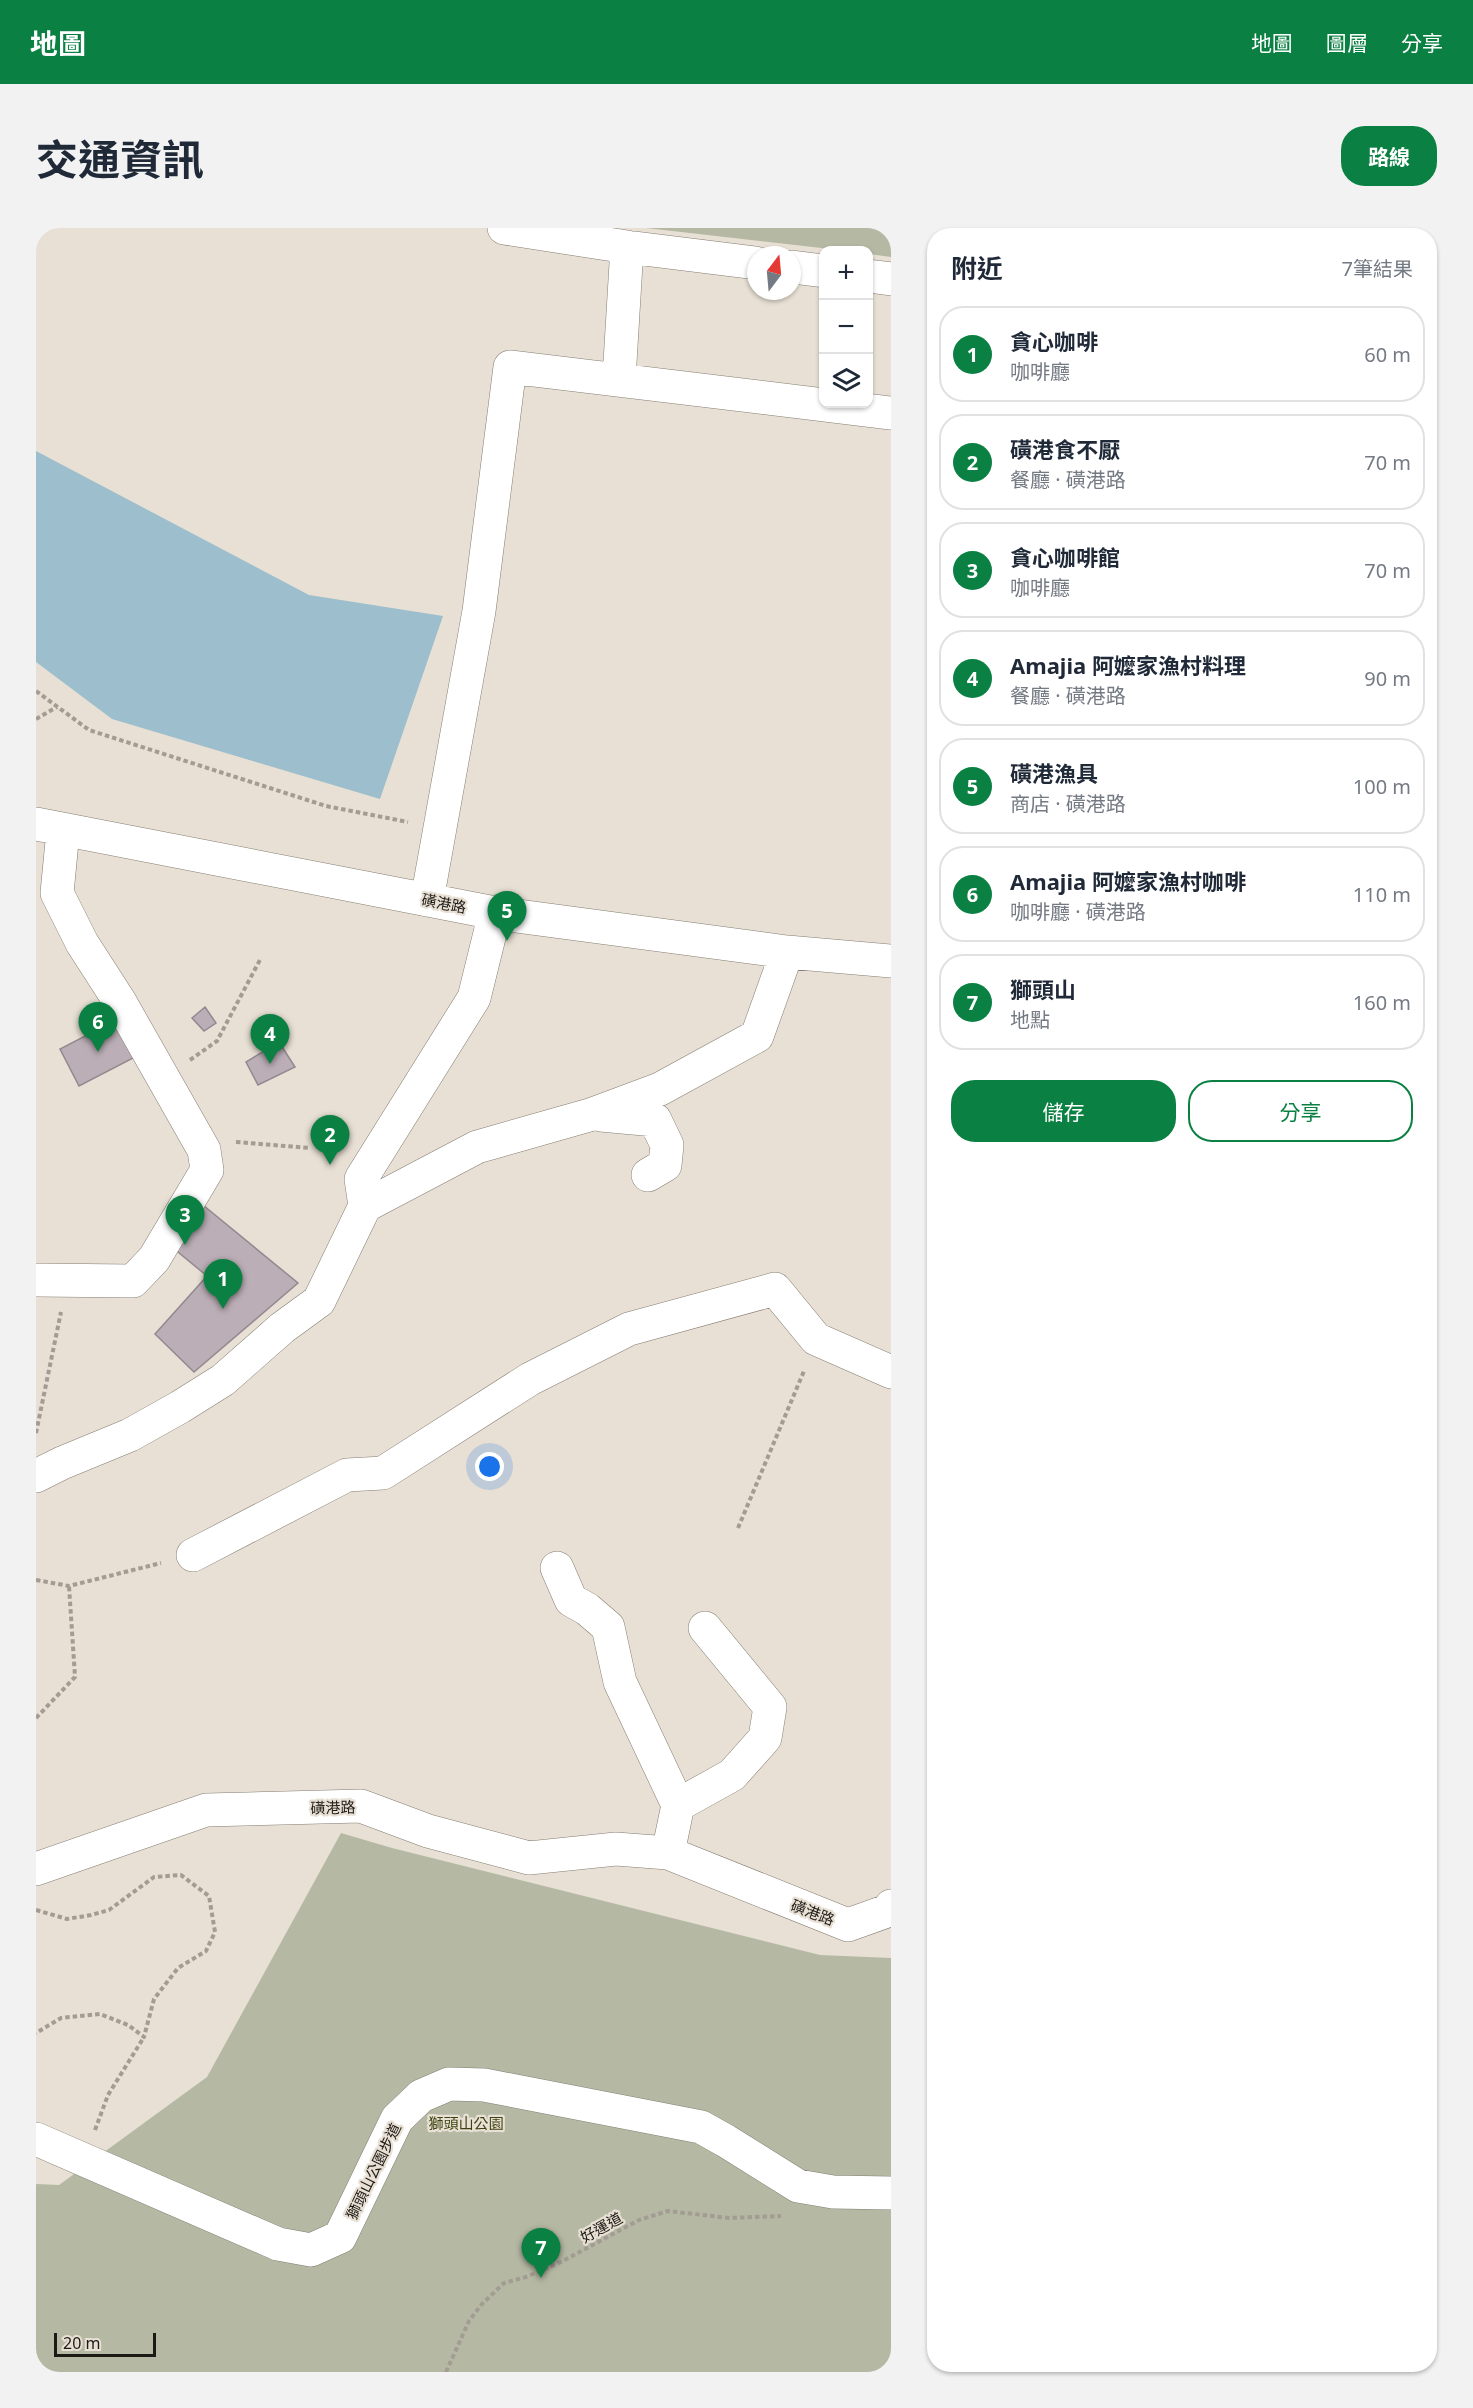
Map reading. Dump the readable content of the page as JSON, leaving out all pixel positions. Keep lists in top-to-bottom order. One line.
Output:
{"streets":{"street":["磺港路","獅頭山公園步道"],"path":["好運道"]},"parks":["獅頭山公園"],"scale_bar":"20 m","north":"top","page":{"header":"地圖","nav":["地圖","圖層","分享"],"title":"交通資訊","buttons":["路線",["儲存","分享"]],"heading":["附近","7筆結果"],"map_buttons":["+","−"],"list":[{"mark":"1","name":"貪心咖啡","note":"咖啡廳","value":"60 m"},{"mark":"2","name":"磺港食不厭","note":"餐廳 · 磺港路","value":"70 m"},{"mark":"3","name":"貪心咖啡館","note":"咖啡廳","value":"70 m"},{"mark":"4","name":"Amajia 阿嬤家漁村料理","note":"餐廳 · 磺港路","value":"90 m"},{"mark":"5","name":"磺港漁具","note":"商店 · 磺港路","value":"100 m"},{"mark":"6","name":"Amajia 阿嬤家漁村咖啡","note":"咖啡廳 · 磺港路","value":"110 m"},{"mark":"7","name":"獅頭山","note":"地點","value":"160 m"}],"pins":["5","6","4","2","3","1","7"],"scale":"20 m"}}
